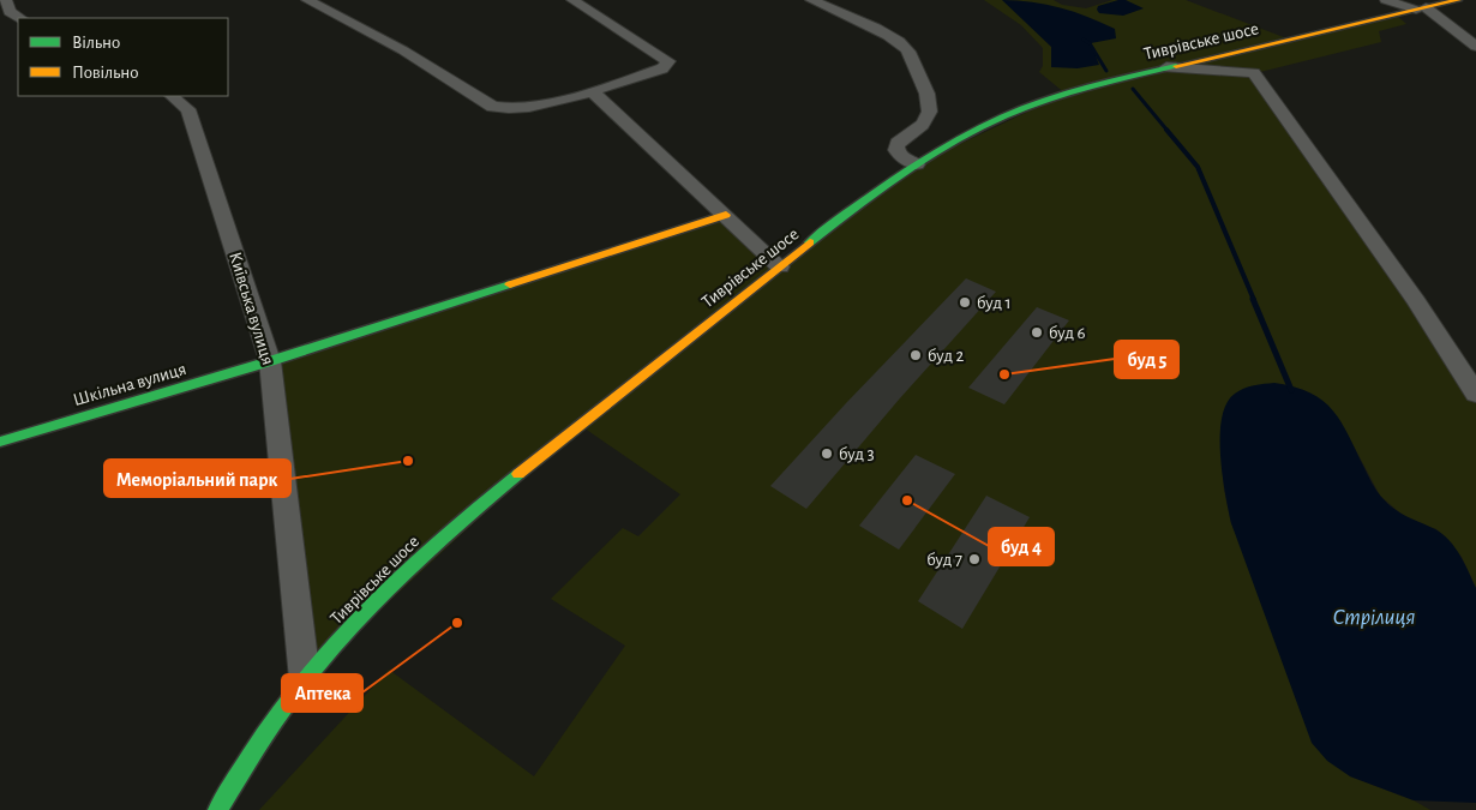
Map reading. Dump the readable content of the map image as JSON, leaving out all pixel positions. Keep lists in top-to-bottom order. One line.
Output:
{"streets":{"main road":["Тиврівське шосе","Шкільна вулиця"],"street":["Київська вулиця"]},"crossings":[["Тиврівське шосе","Київська вулиця"],["Київська вулиця","Шкільна вулиця"]],"water":["Стрілиця"],"places":["буд 1","буд 6","буд 2","буд 5","буд 3","Меморіальний парк","буд 4","буд 7","Аптека"],"legend":["Вільно","Повільно"]}
